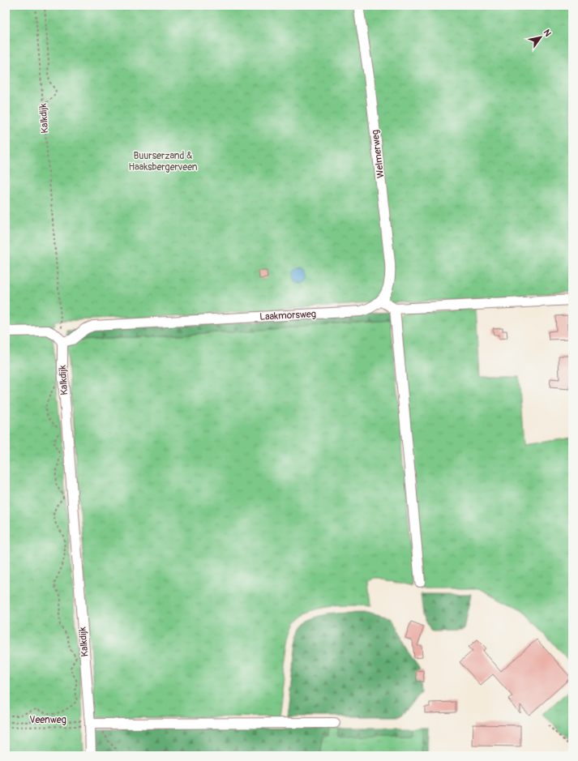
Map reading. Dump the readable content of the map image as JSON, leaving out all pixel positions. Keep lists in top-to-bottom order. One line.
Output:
{"streets":{"street":["Kalkdijk","Welmerweg","Laakmorsweg"],"path":["Veenweg"]},"crossings":[["Kalkdijk","Laakmorsweg"],["Kalkdijk","Veenweg"],["Welmerweg","Laakmorsweg"]],"parks":["Buurserzand & Haaksbergerveen"],"north":"top right"}
